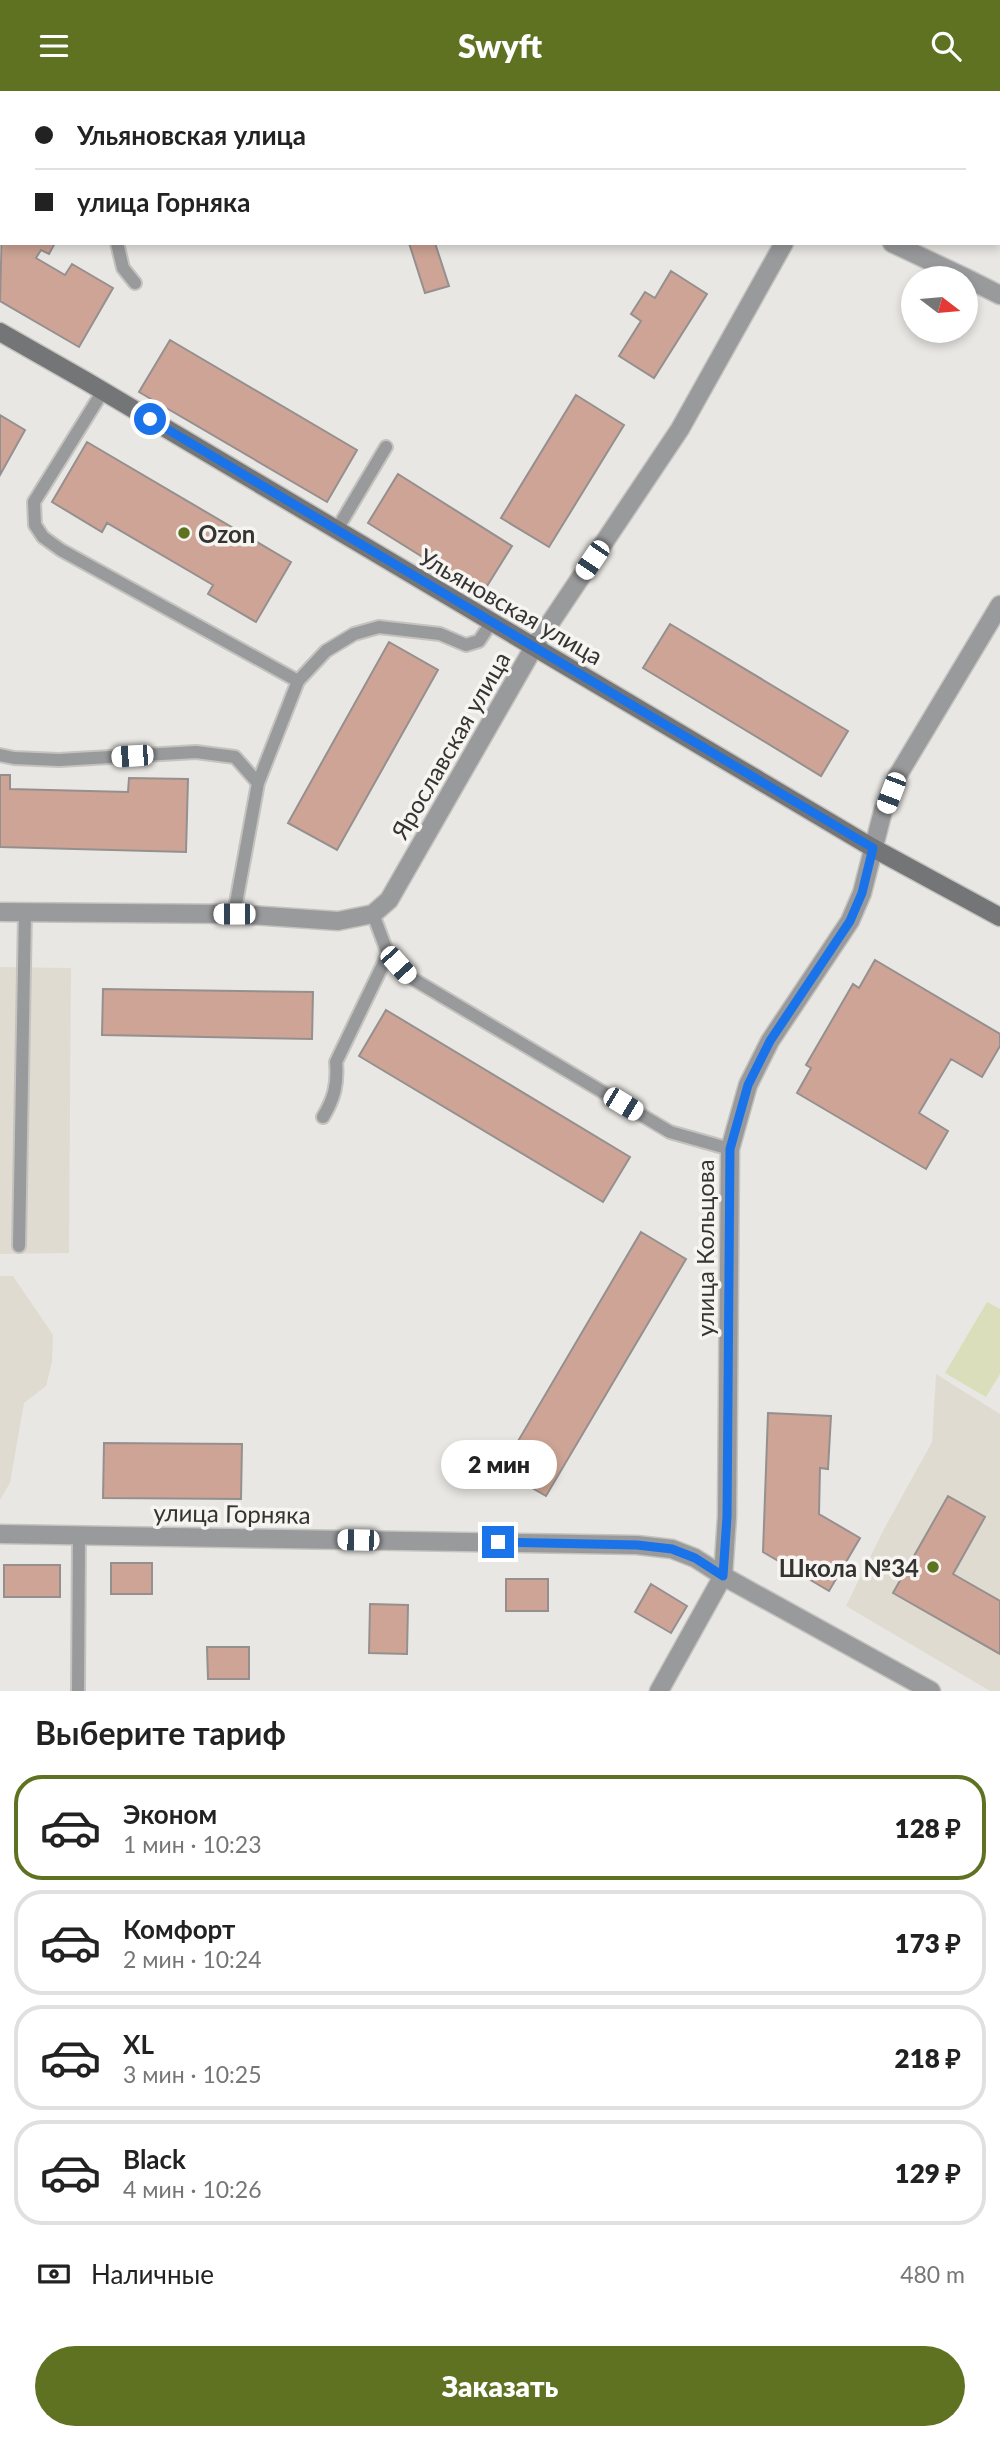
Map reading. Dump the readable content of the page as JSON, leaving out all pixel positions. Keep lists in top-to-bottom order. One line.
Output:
{"streets":{"main road":["Ульяновская улица"],"street":["Ярославская улица","улица Кольцова","улица Горняка"]},"crossings":[["Ульяновская улица","Ярославская улица"],["Ульяновская улица","улица Кольцова"],["улица Кольцова","улица Горняка"]],"places":["Ozon","Школа №34"],"north":"right","page":{"header":"Swyft","banner":["Ульяновская улица","улица Горняка"],"bubble":"2 мин","heading":"Выберите тариф","list":[{"name":"Эконом","note":"1 мин · 10:23","value":"128 ₽"},{"name":"Комфорт","note":"2 мин · 10:24","value":"173 ₽"},{"name":"XL","note":"3 мин · 10:25","value":"218 ₽"},{"name":"Black","note":"4 мин · 10:26","value":"129 ₽"}],"pay":["Наличные","480 m"],"buttons":"Заказать"}}
